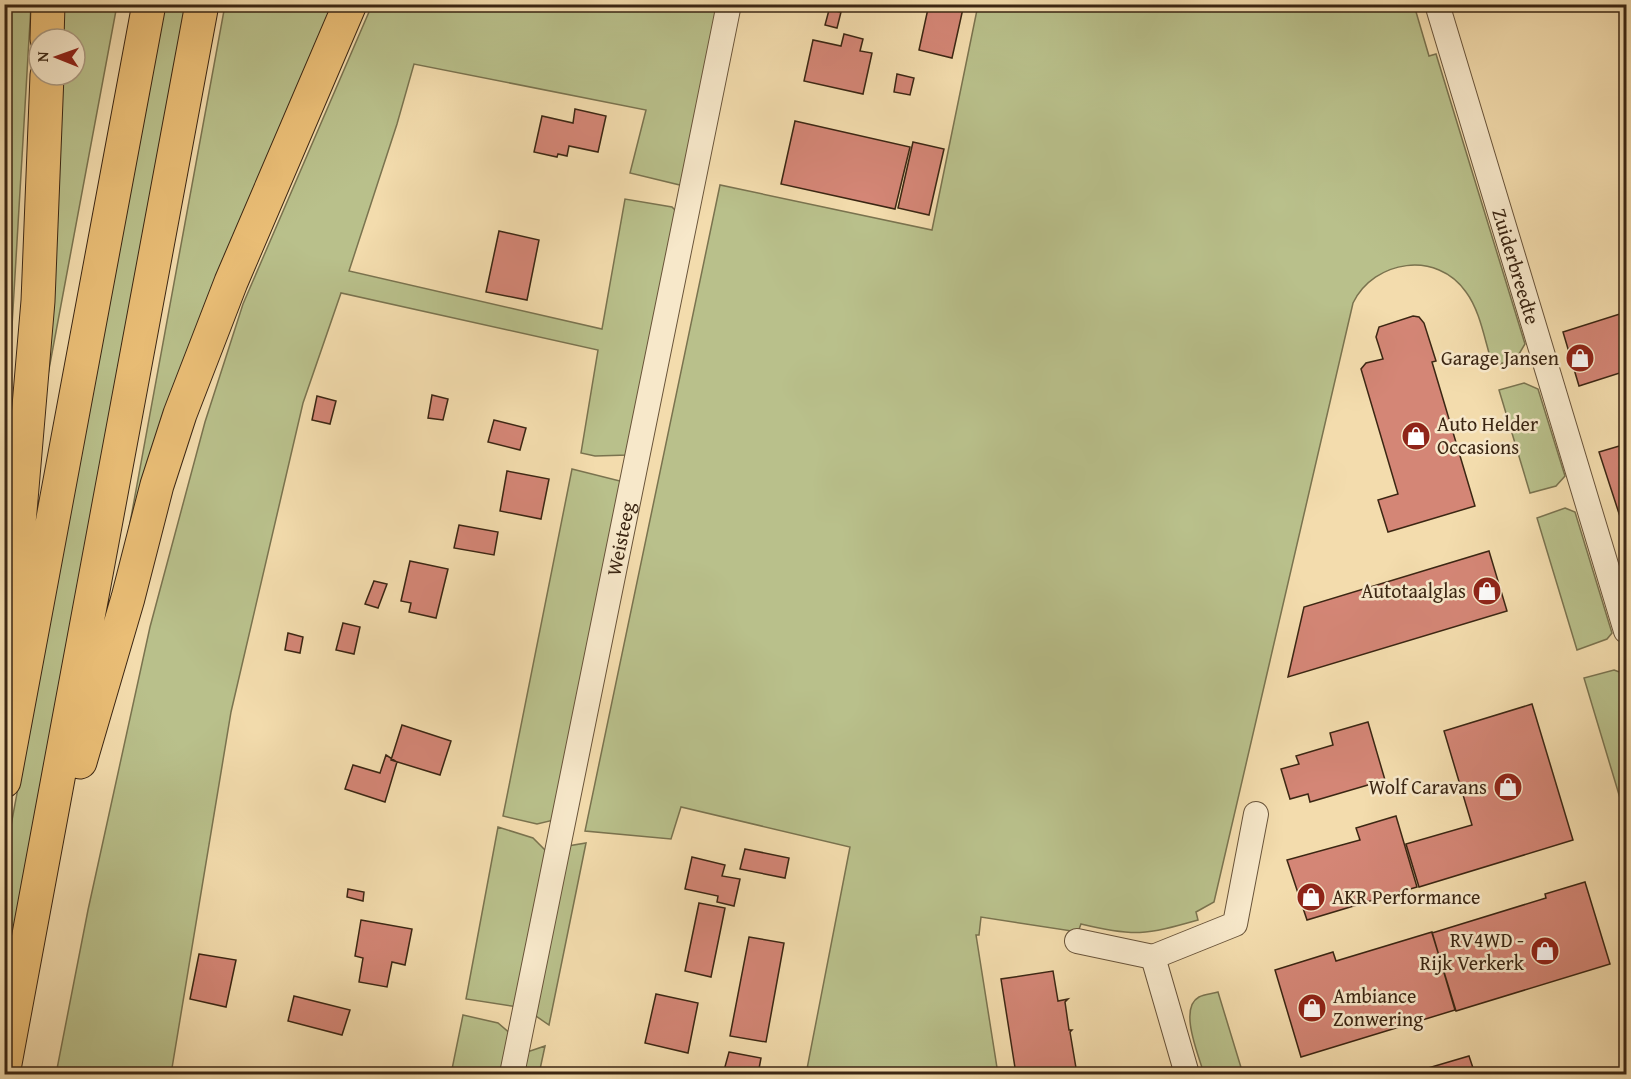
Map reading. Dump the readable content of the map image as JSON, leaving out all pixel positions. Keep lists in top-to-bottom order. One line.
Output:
{"streets":{"street":["Zuiderbreedte","Weisteeg"]},"places":{"shop":["Garage Jansen","Auto Helder Occasions","Autotaalglas","Wolf Caravans","AKR Performance","RV4WD - Rijk Verkerk","Ambiance Zonwering"]},"north":"left"}
